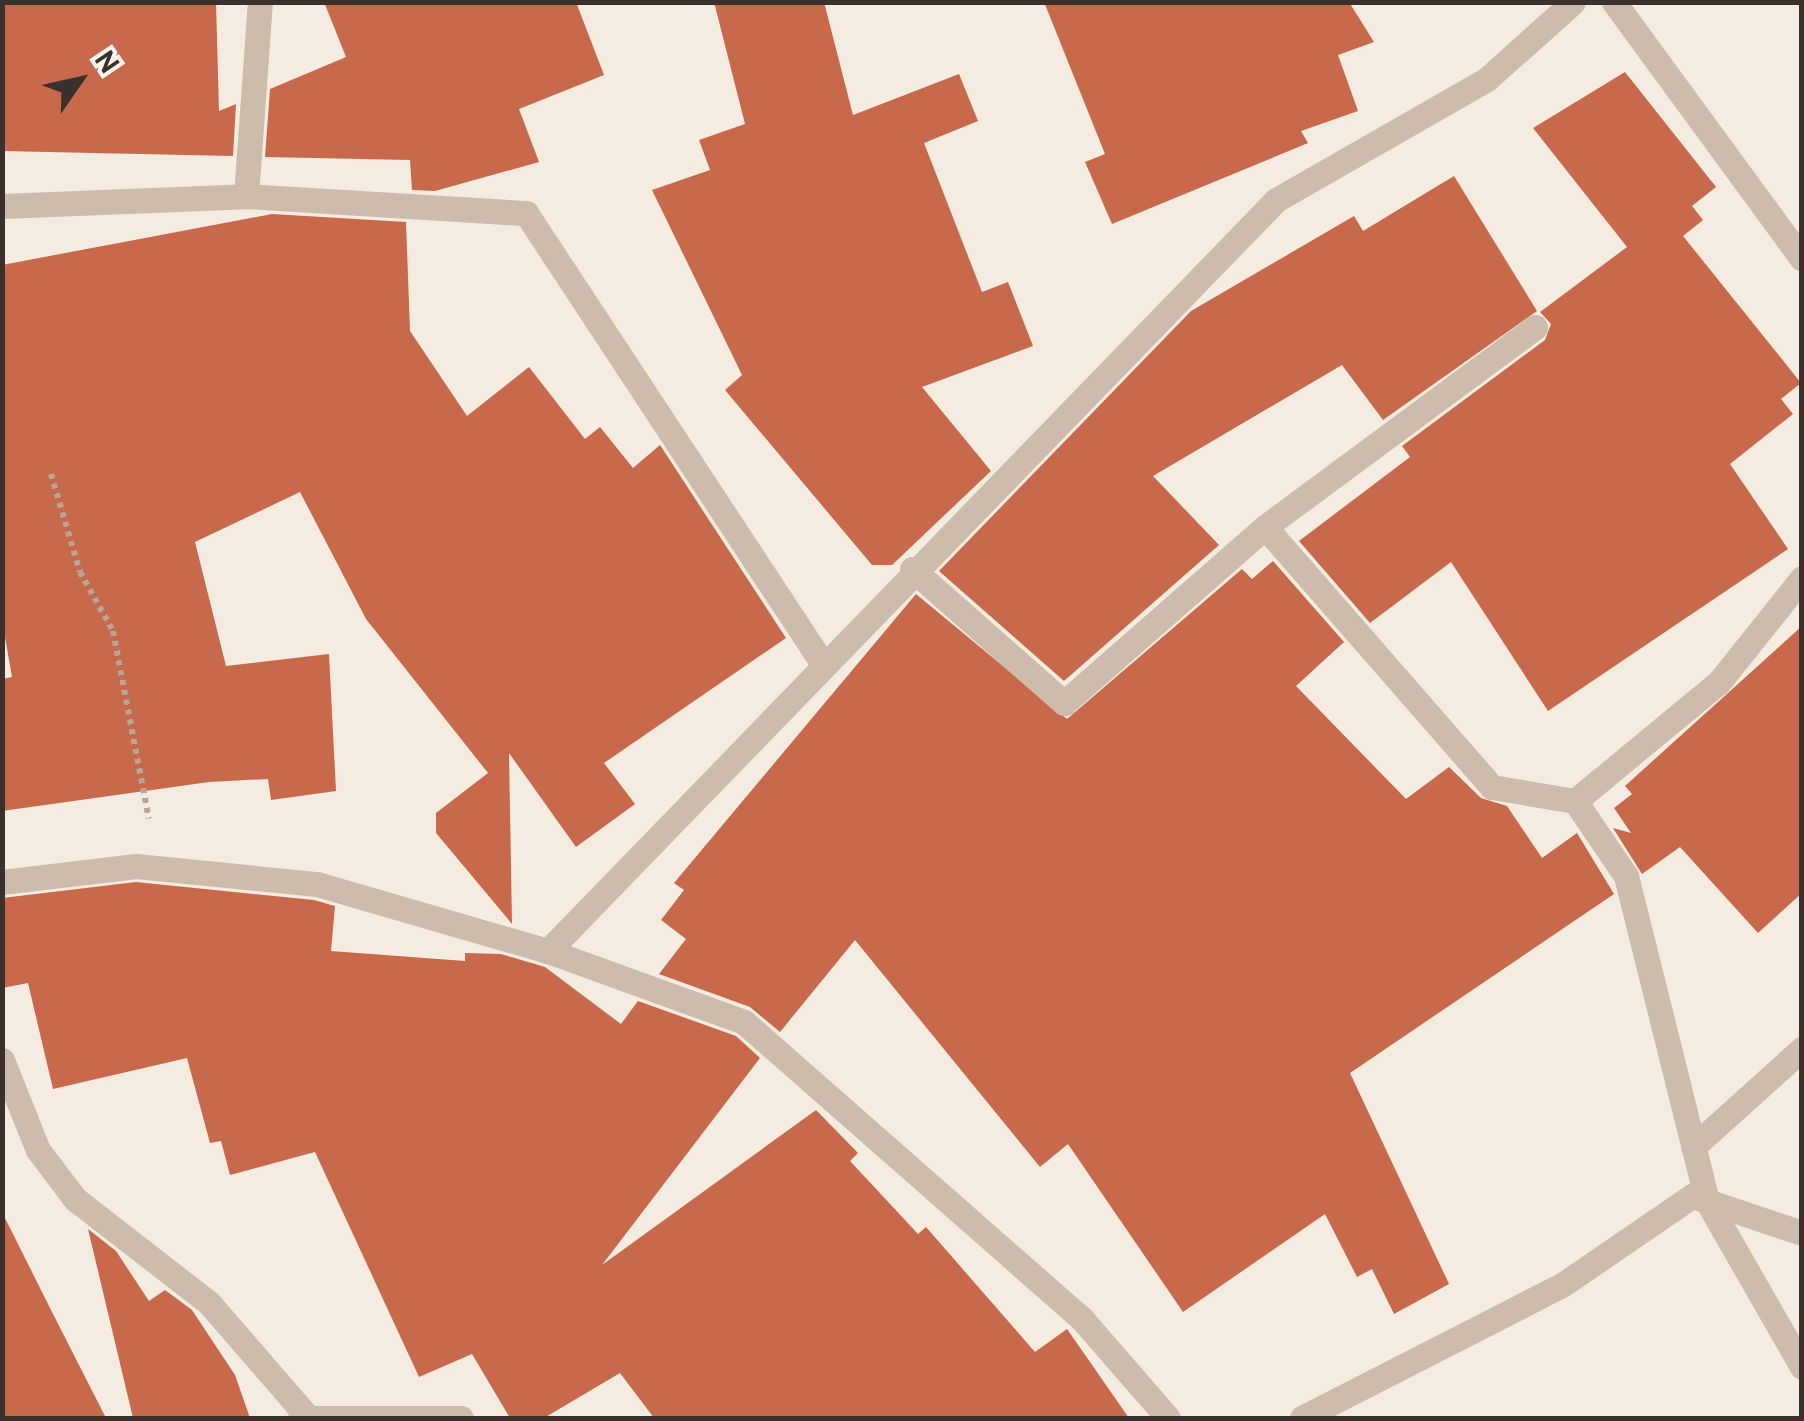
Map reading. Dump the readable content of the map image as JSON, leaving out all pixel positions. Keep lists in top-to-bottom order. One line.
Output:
{"north":"top right"}
